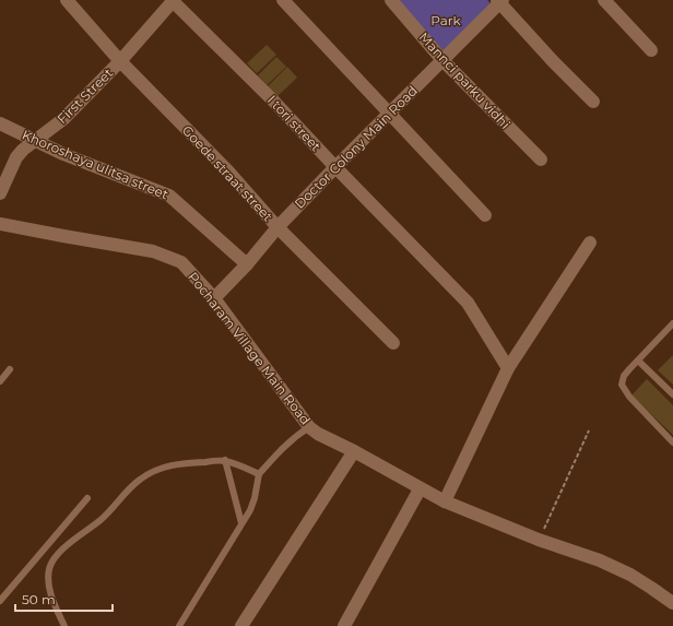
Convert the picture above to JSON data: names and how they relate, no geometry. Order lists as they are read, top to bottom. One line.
{"streets":{"street":["Mannci parku vidhi","First Street","I tori street","Doctor Colony Main Road","Khoroshaya ulitsa street","Goede straat street","Pocharam Village Main Road"]},"crossings":[["Mannci parku vidhi","Doctor Colony Main Road"],["First Street","I tori street"],["First Street","Khoroshaya ulitsa street"],["First Street","Goede straat street"],["I tori street","Doctor Colony Main Road"],["Doctor Colony Main Road","Khoroshaya ulitsa street"],["Doctor Colony Main Road","Goede straat street"],["Doctor Colony Main Road","Pocharam Village Main Road"]],"parks":["Park"],"scale_bar":"50 m"}
